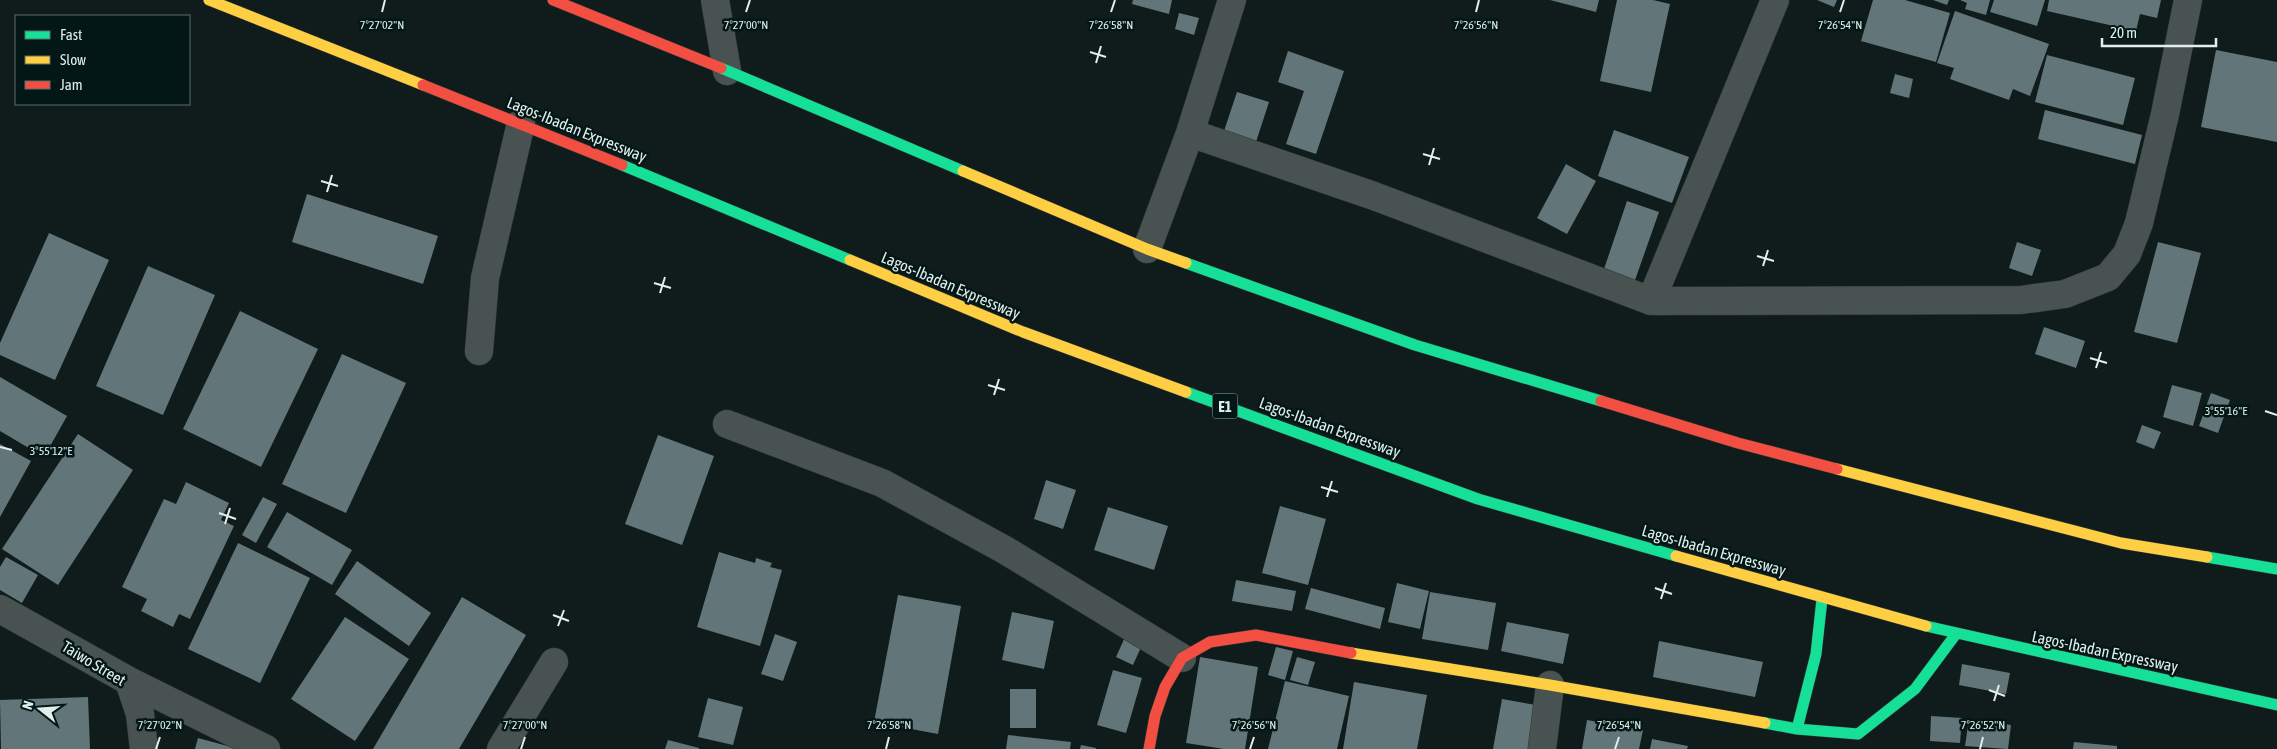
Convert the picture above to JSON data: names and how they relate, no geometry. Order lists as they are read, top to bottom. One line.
{"streets":{"main road":["Lagos-Ibadan Expressway","E1"],"street":["Taiwo Street"]},"legend":["Fast","Slow","Jam"],"scale_bar":"20 m","north":"left","coordinates":["7°27'02\"N","7°27'00\"N","7°26'58\"N","7°26'56\"N","7°26'54\"N","3°55'16\"E","3°55'12\"E","7°26'52\"N"]}
